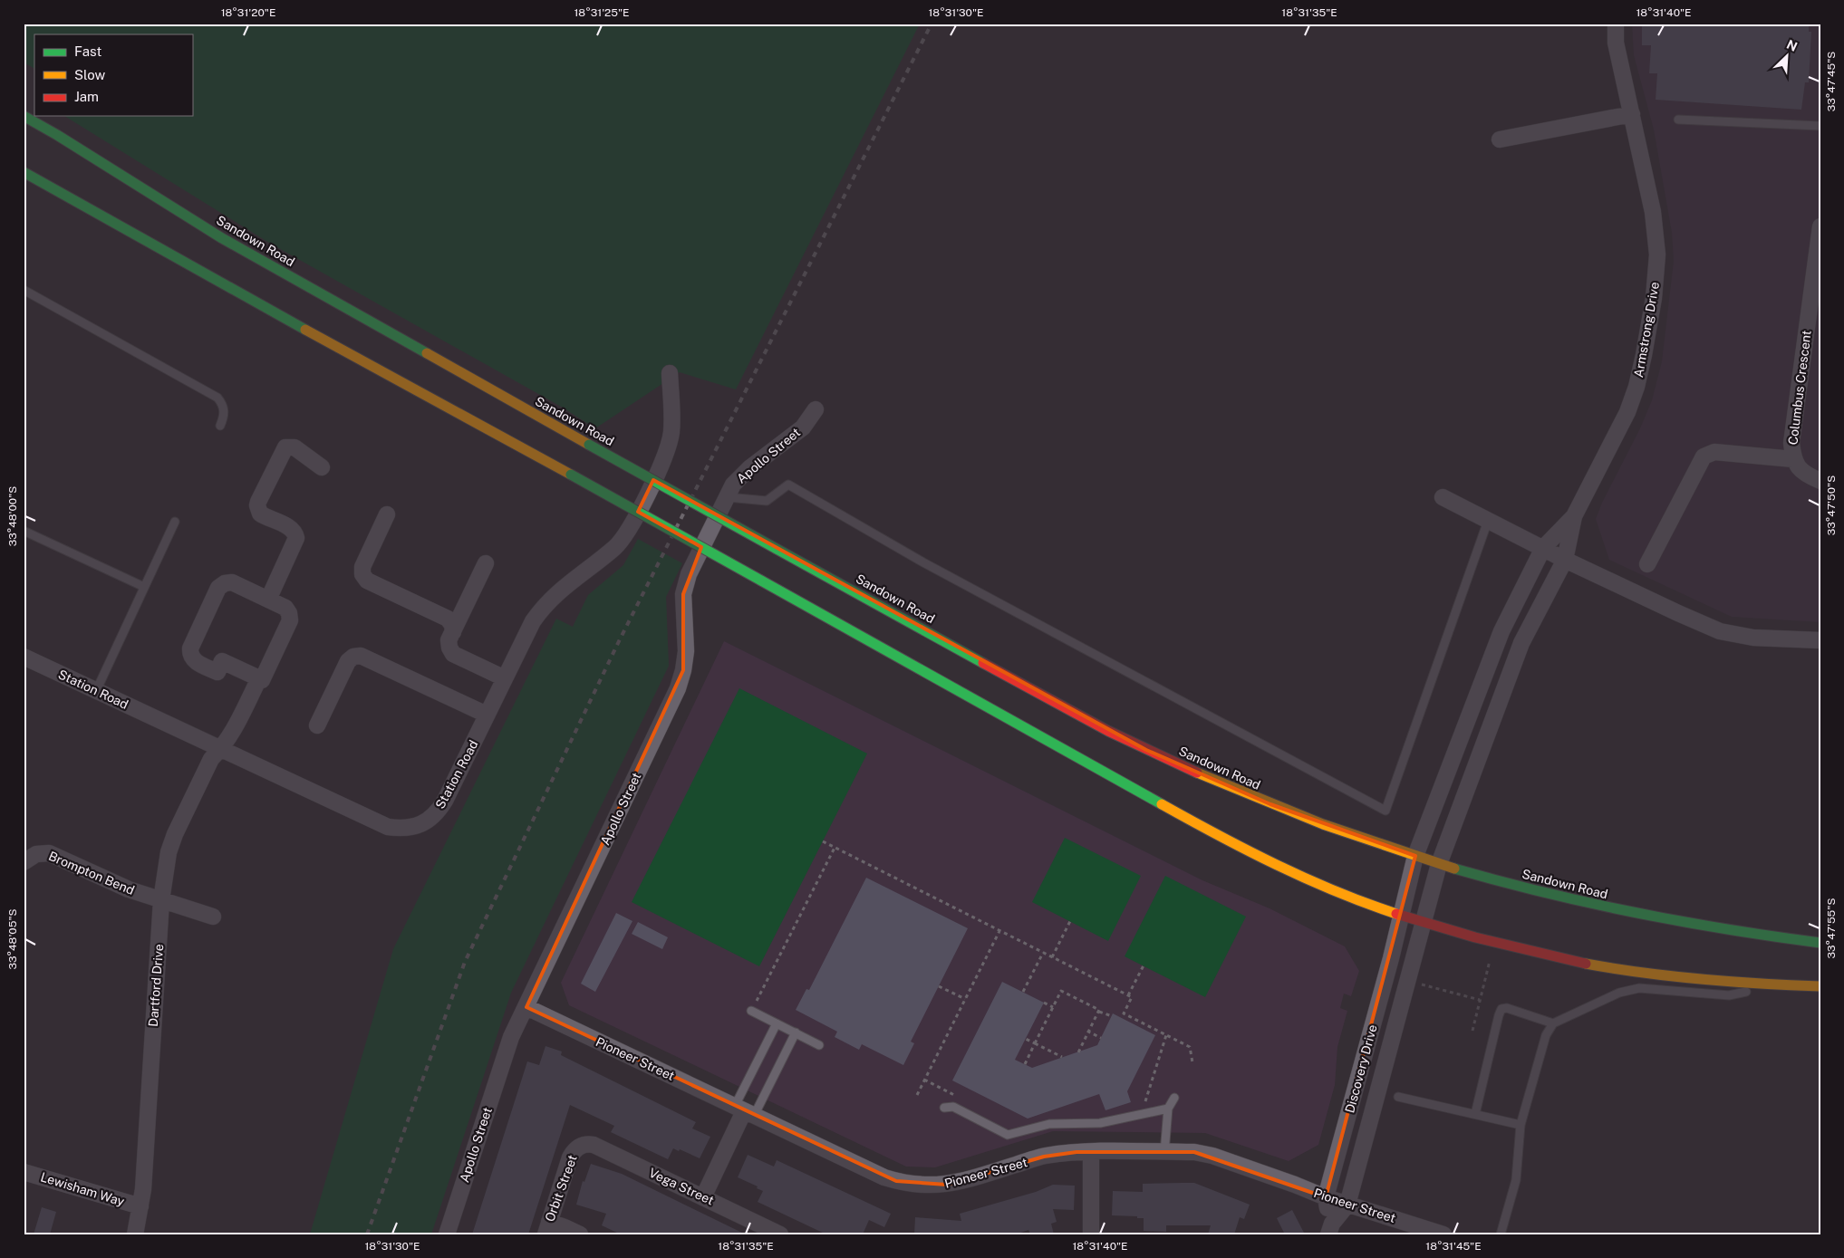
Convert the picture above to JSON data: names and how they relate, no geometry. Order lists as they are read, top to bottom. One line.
{"streets":{"main road":["Sandown Road"],"street":["Armstrong Drive","Columbus Crescent","Apollo Street","Station Road","Brompton Bend","Dartford Drive","Pioneer Street","Discovery Drive","Vega Street","Orbit Street","Lewisham Way"]},"crossings":[["Apollo Street","Pioneer Street"],["Station Road","Dartford Drive"],["Brompton Bend","Dartford Drive"],["Dartford Drive","Lewisham Way"],["Pioneer Street","Discovery Drive"],["Vega Street","Orbit Street"]],"legend":["Fast","Slow","Jam"],"north":"top right","coordinates":["18°31'20\"E","18°31'25\"E","18°31'30\"E","18°31'35\"E","18°31'40\"E","33°47'45\"S","33°47'50\"S","33°48'00\"S","33°47'55\"S","33°48'05\"S","18°31'45\"E"]}
